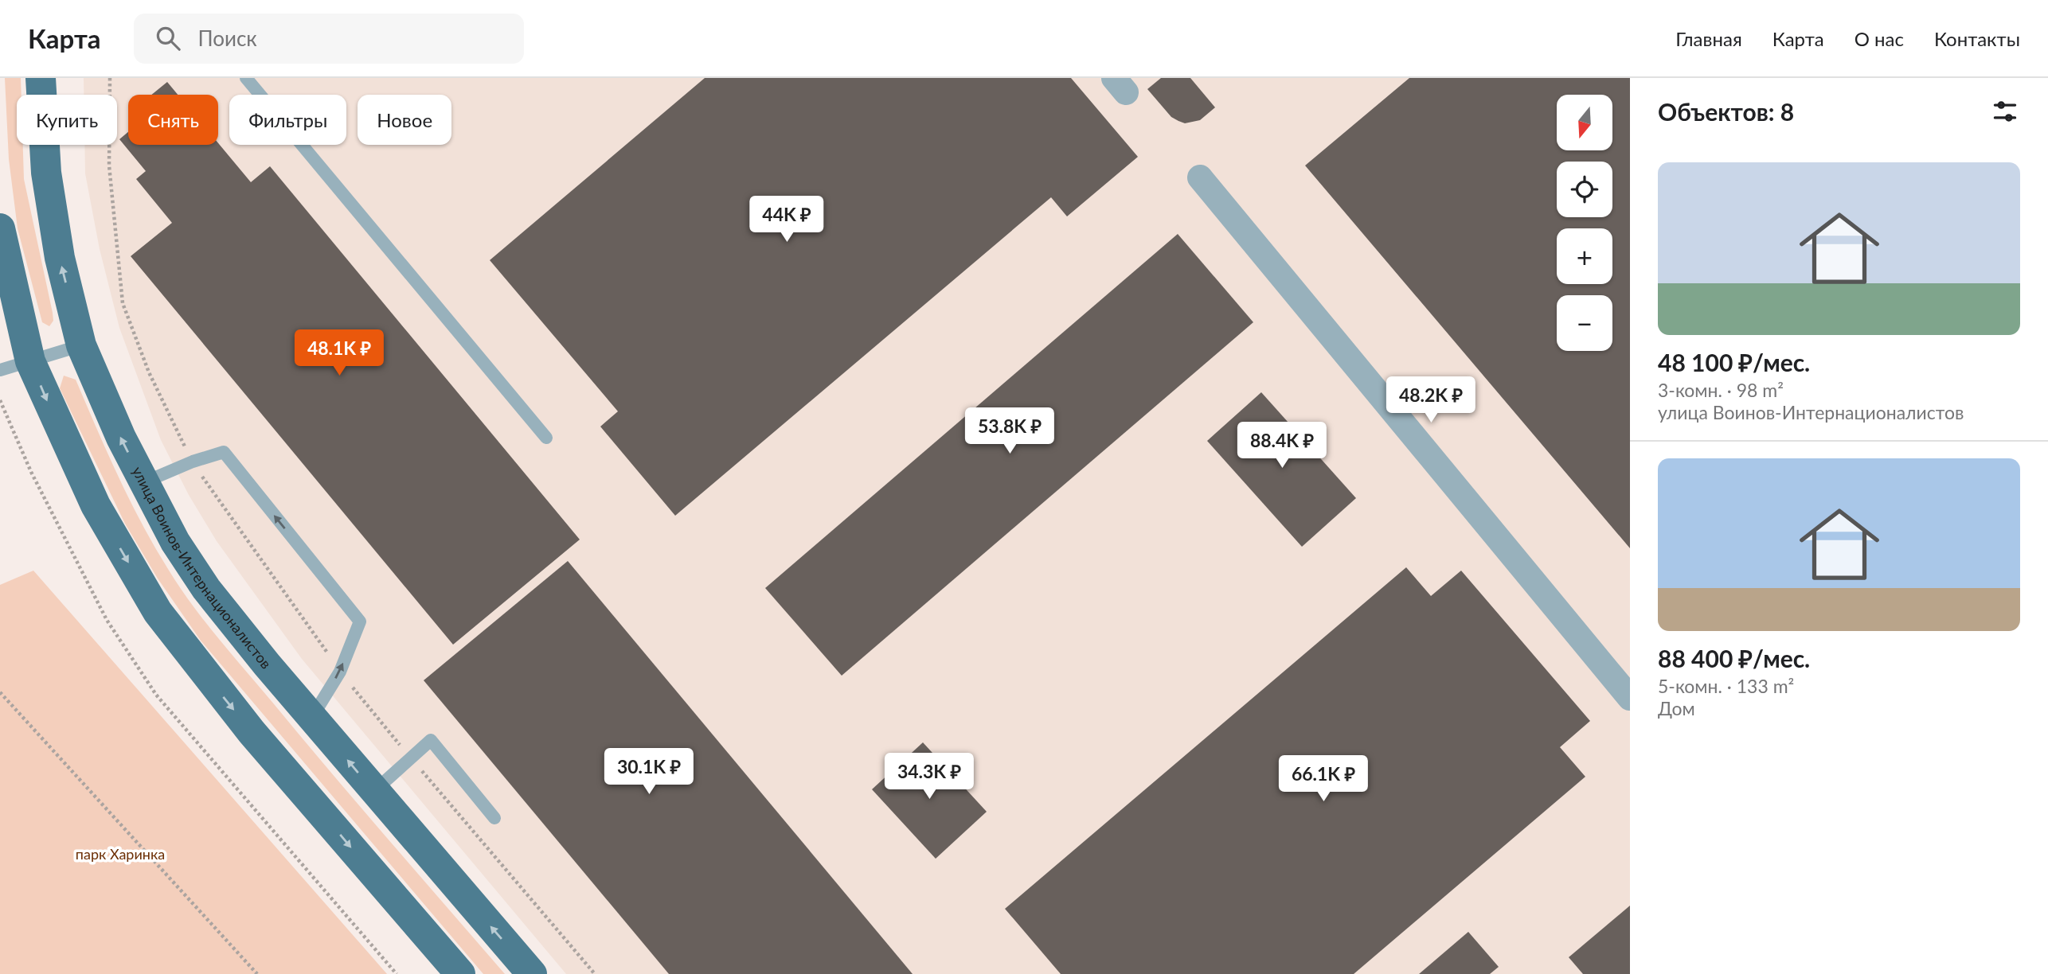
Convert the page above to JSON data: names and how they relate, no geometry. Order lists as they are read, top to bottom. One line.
{"streets":{"main road":["улица Воинов-Интернационалистов"]},"parks":["парк Харинка"],"north":"bottom","page":{"header":"Карта","search":"Поиск","nav":["Главная","Карта","О нас","Контакты"],"heading":"Объектов: 8","map_buttons":["+","−"],"chip":["Купить","Снять","Фильтры","Новое"],"list":[{"name":"48 100 ₽/мес.","note":"3-комн. · 98 m² · улица Воинов-Интернационалистов"},{"name":"88 400 ₽/мес.","note":"5-комн. · 133 m² · Дом"}],"price":["44K ₽","48.1K ₽","48.2K ₽","53.8K ₽","88.4K ₽","30.1K ₽","34.3K ₽","66.1K ₽"]}}
